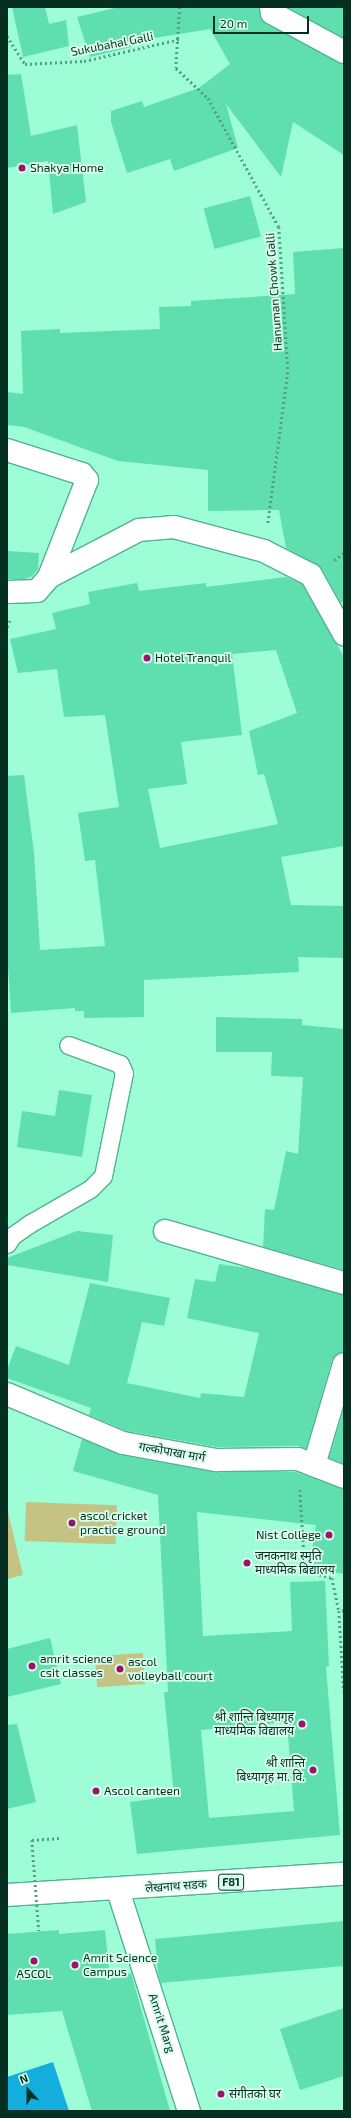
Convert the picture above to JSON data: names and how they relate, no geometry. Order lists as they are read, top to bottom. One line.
{"streets":{"street":["गल्कोपाखा मार्ग","F81","लेखनाथ सडक","Amrit Marg"],"path":["Sukubahal Galli","Hanuman Chowk Galli"]},"crossings":[["Sukubahal Galli","Hanuman Chowk Galli"],["लेखनाथ सडक","Amrit Marg"]],"places":["Shakya Home","Hotel Tranquil","ascol cricket practice ground","Nist College","जनकनाथ स्मृति माध्यमिक बिद्यालय","amrit science csit classes","ascol volleyball court","श्री शान्ति बिध्यागृह माध्यमिक विद्यालय","श्री शान्ति बिध्यागृह मा. वि.","Ascol canteen","ASCOL","Amrit Science Campus","संगीतको घर"],"scale_bar":"20 m","north":"top"}
